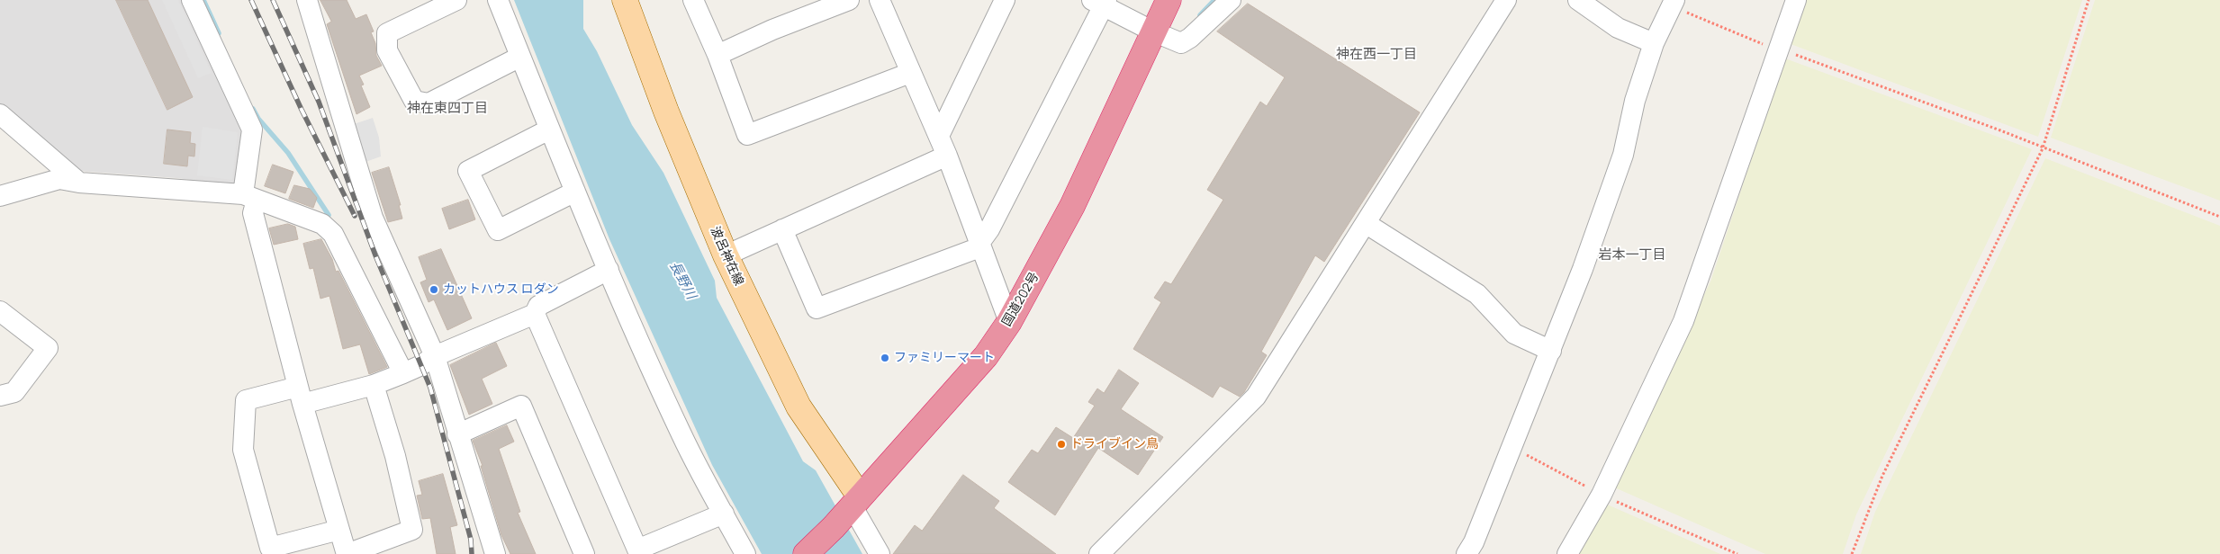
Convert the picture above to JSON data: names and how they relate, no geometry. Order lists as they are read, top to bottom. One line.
{"streets":{"highway":["国道202号"],"main road":["波呂神在線"]},"crossings":[["波呂神在線","国道202号"]],"districts":["神在西一丁目","神在東四丁目","岩本一丁目"],"water":["長野川"],"places":["カットハウス ロダン","ファミリーマート","ドライブイン鳥"]}
